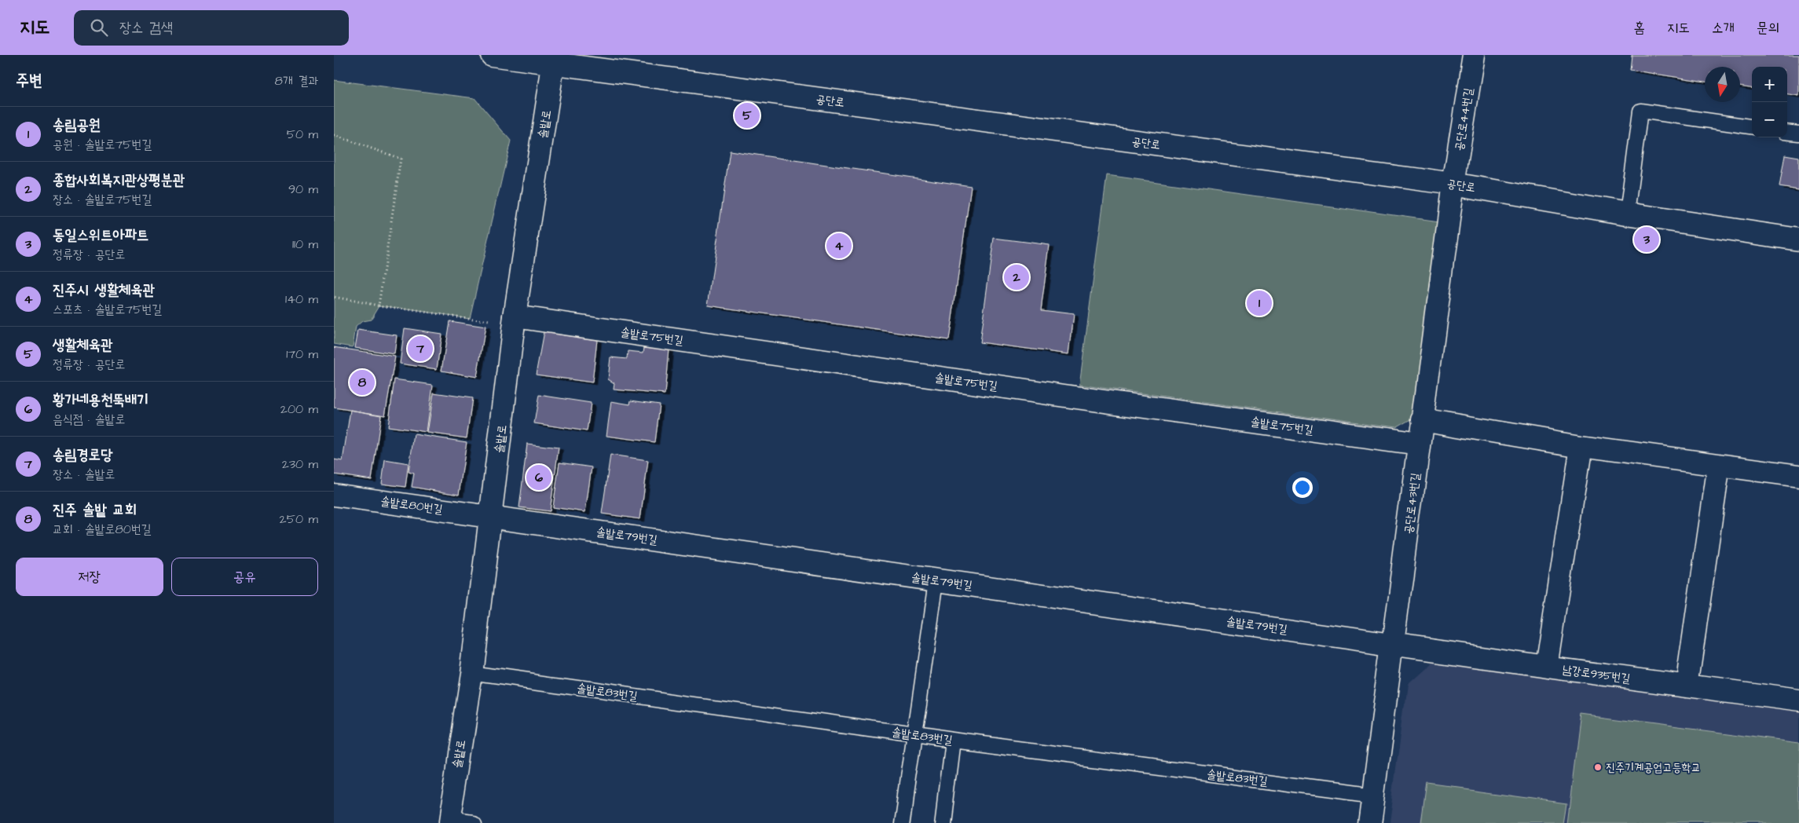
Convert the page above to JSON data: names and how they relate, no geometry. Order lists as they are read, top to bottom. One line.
{"streets":{"street":["공단로","공단로44번길","솔밭로","솔밭로75번길","공단로43번길","솔밭로80번길","솔밭로79번길","남강로935번길"],"lane":["솔밭로83번길"]},"crossings":[["공단로","공단로44번길"],["공단로","솔밭로"],["공단로","공단로43번길"],["공단로44번길","공단로43번길"],["솔밭로","솔밭로75번길"],["솔밭로","솔밭로80번길"],["솔밭로","솔밭로79번길"],["솔밭로","솔밭로83번길"],["솔밭로75번길","공단로43번길"],["공단로43번길","솔밭로79번길"],["공단로43번길","남강로935번길"],["공단로43번길","솔밭로83번길"],["솔밭로80번길","솔밭로79번길"],["솔밭로79번길","남강로935번길"]],"places":["진주기계공업고등학교"],"north":"bottom","page":{"header":"지도","search":"장소 검색","nav":["홈","지도","소개","문의"],"heading":["주변","8개 결과"],"map_buttons":["+","−"],"pins":["5","3","4","2","1","7","8","6"],"list":[{"mark":"1","name":"송림공원","note":"공원 · 솔밭로75번길","value":"50 m"},{"mark":"2","name":"종합사회복지관상평분관","note":"장소 · 솔밭로75번길","value":"90 m"},{"mark":"3","name":"동일스위트아파트","note":"정류장 · 공단로","value":"110 m"},{"mark":"4","name":"진주시 생활체육관","note":"스포츠 · 솔밭로75번길","value":"140 m"},{"mark":"5","name":"생활체육관","note":"정류장 · 공단로","value":"170 m"},{"mark":"6","name":"황가네용천뚝배기","note":"음식점 · 솔밭로","value":"200 m"},{"mark":"7","name":"송림경로당","note":"장소 · 솔밭로","value":"230 m"},{"mark":"8","name":"진주 솔밭 교회","note":"교회 · 솔밭로80번길","value":"250 m"}],"buttons":["저장","공유"]}}
